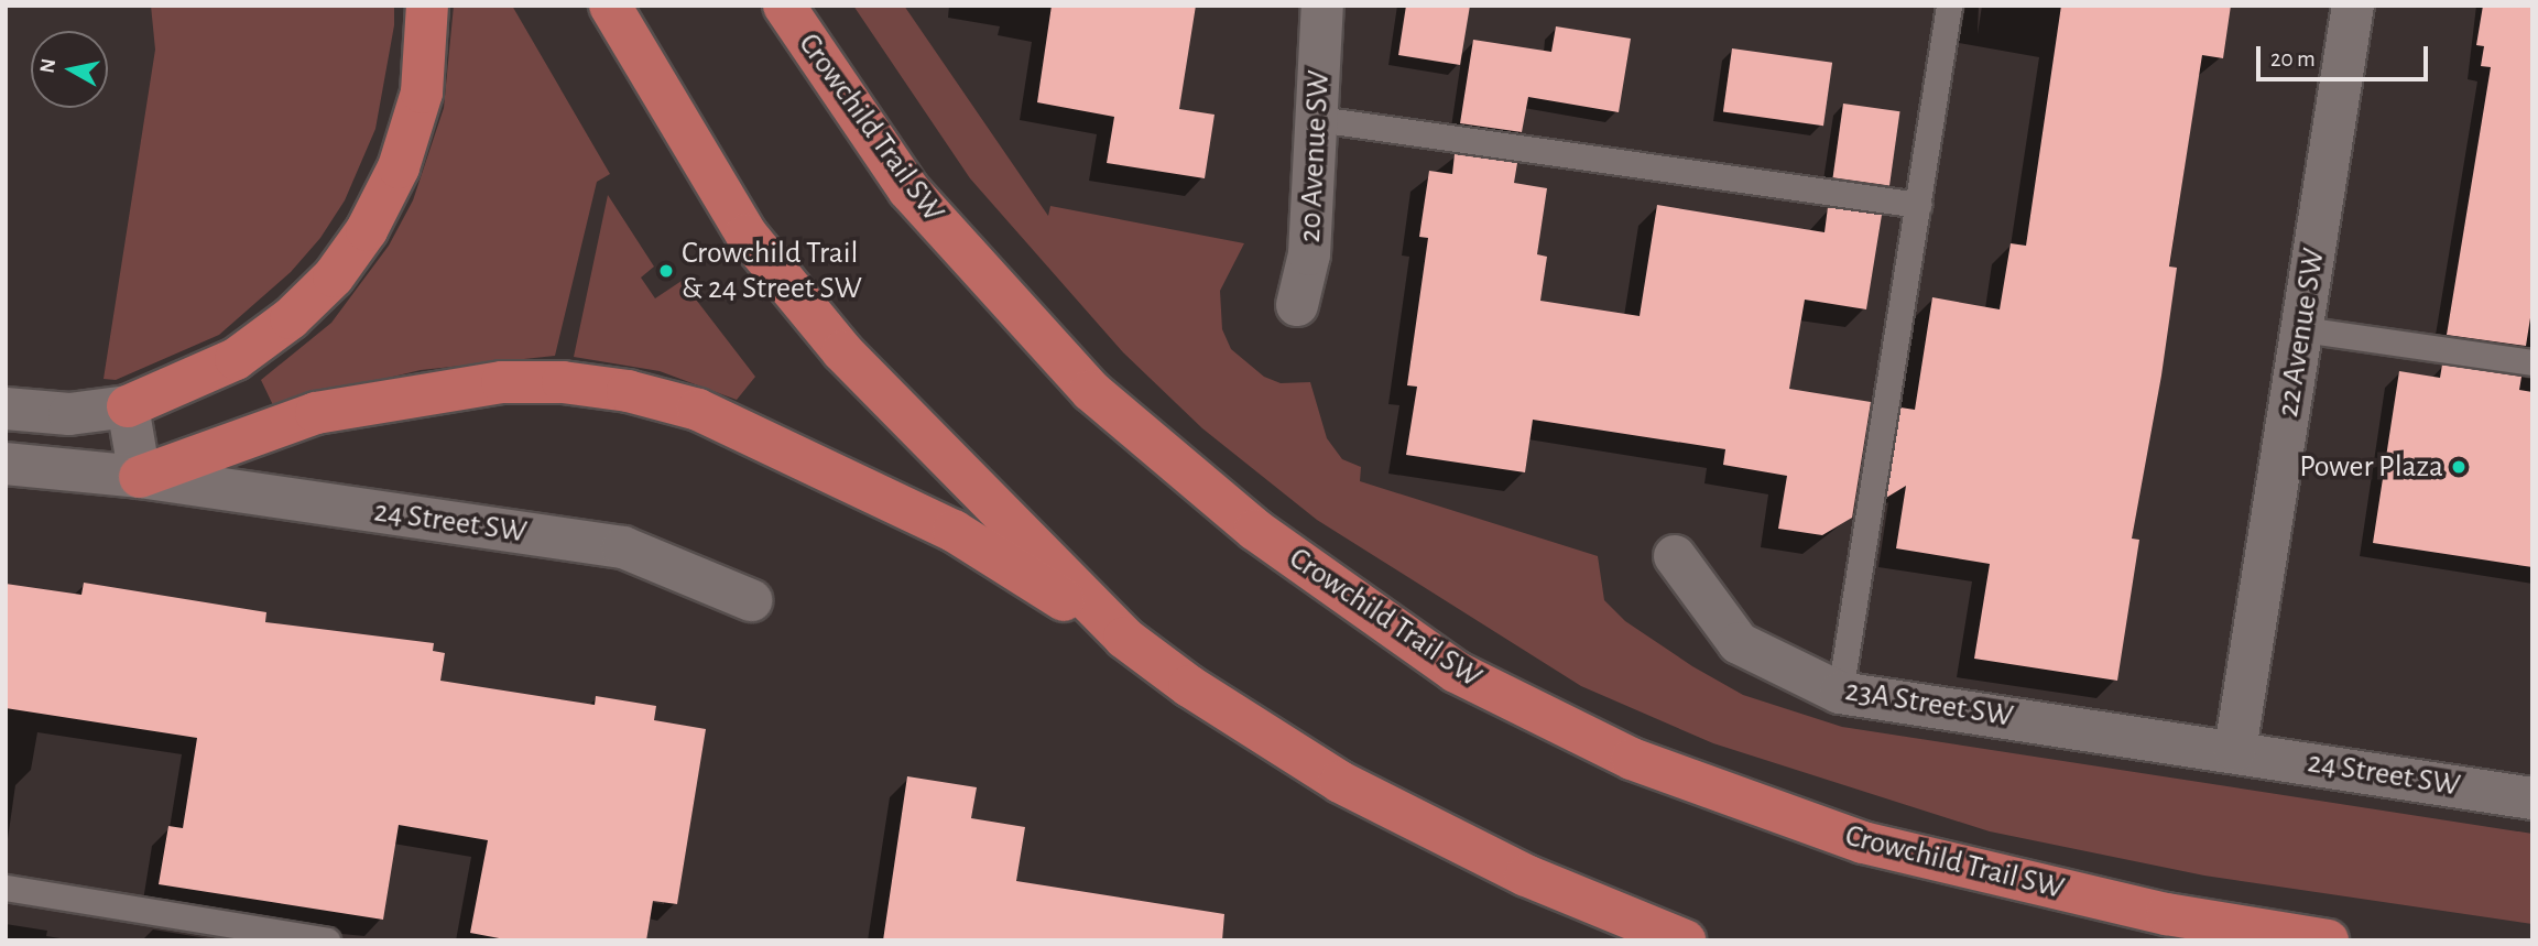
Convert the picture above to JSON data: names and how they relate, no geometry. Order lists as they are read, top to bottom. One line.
{"streets":{"highway":["Crowchild Trail SW"],"street":["20 Avenue SW","22 Avenue SW","24 Street SW","23A Street SW"]},"crossings":[["22 Avenue SW","24 Street SW"],["22 Avenue SW","23A Street SW"],["24 Street SW","23A Street SW"]],"places":["Crowchild Trail & 24 Street SW","Power Plaza"],"scale_bar":"20 m","north":"left"}
